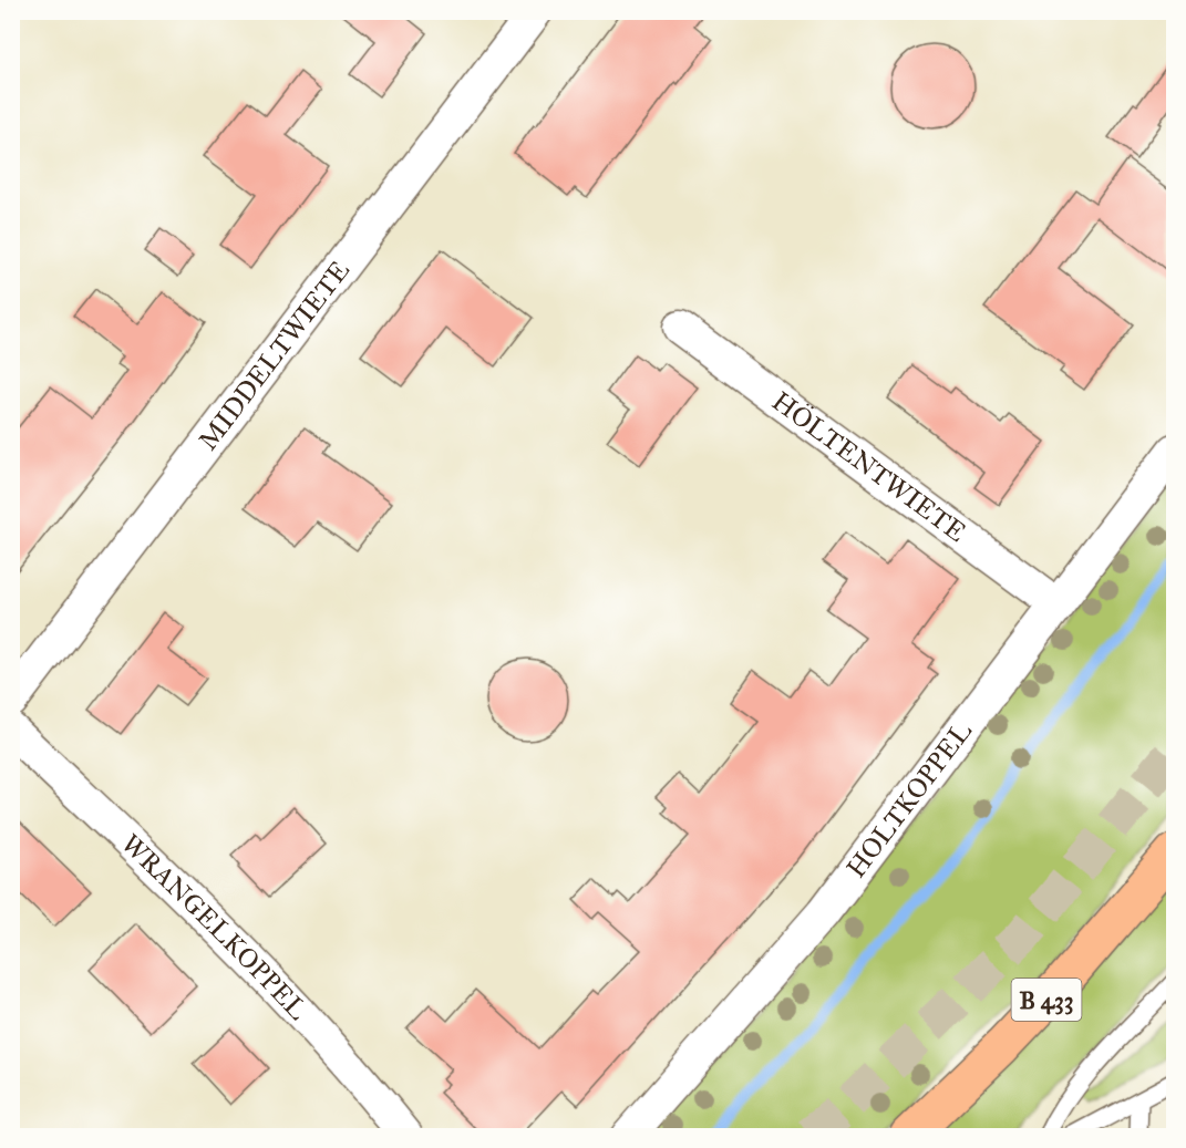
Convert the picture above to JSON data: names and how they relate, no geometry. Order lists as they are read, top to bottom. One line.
{"streets":{"highway":["B 433"],"street":["MIDDELTWIETE","HÖLTENTWIETE","HOLTKOPPEL","WRANGELKOPPEL"]},"crossings":[["HÖLTENTWIETE","HOLTKOPPEL"]]}
